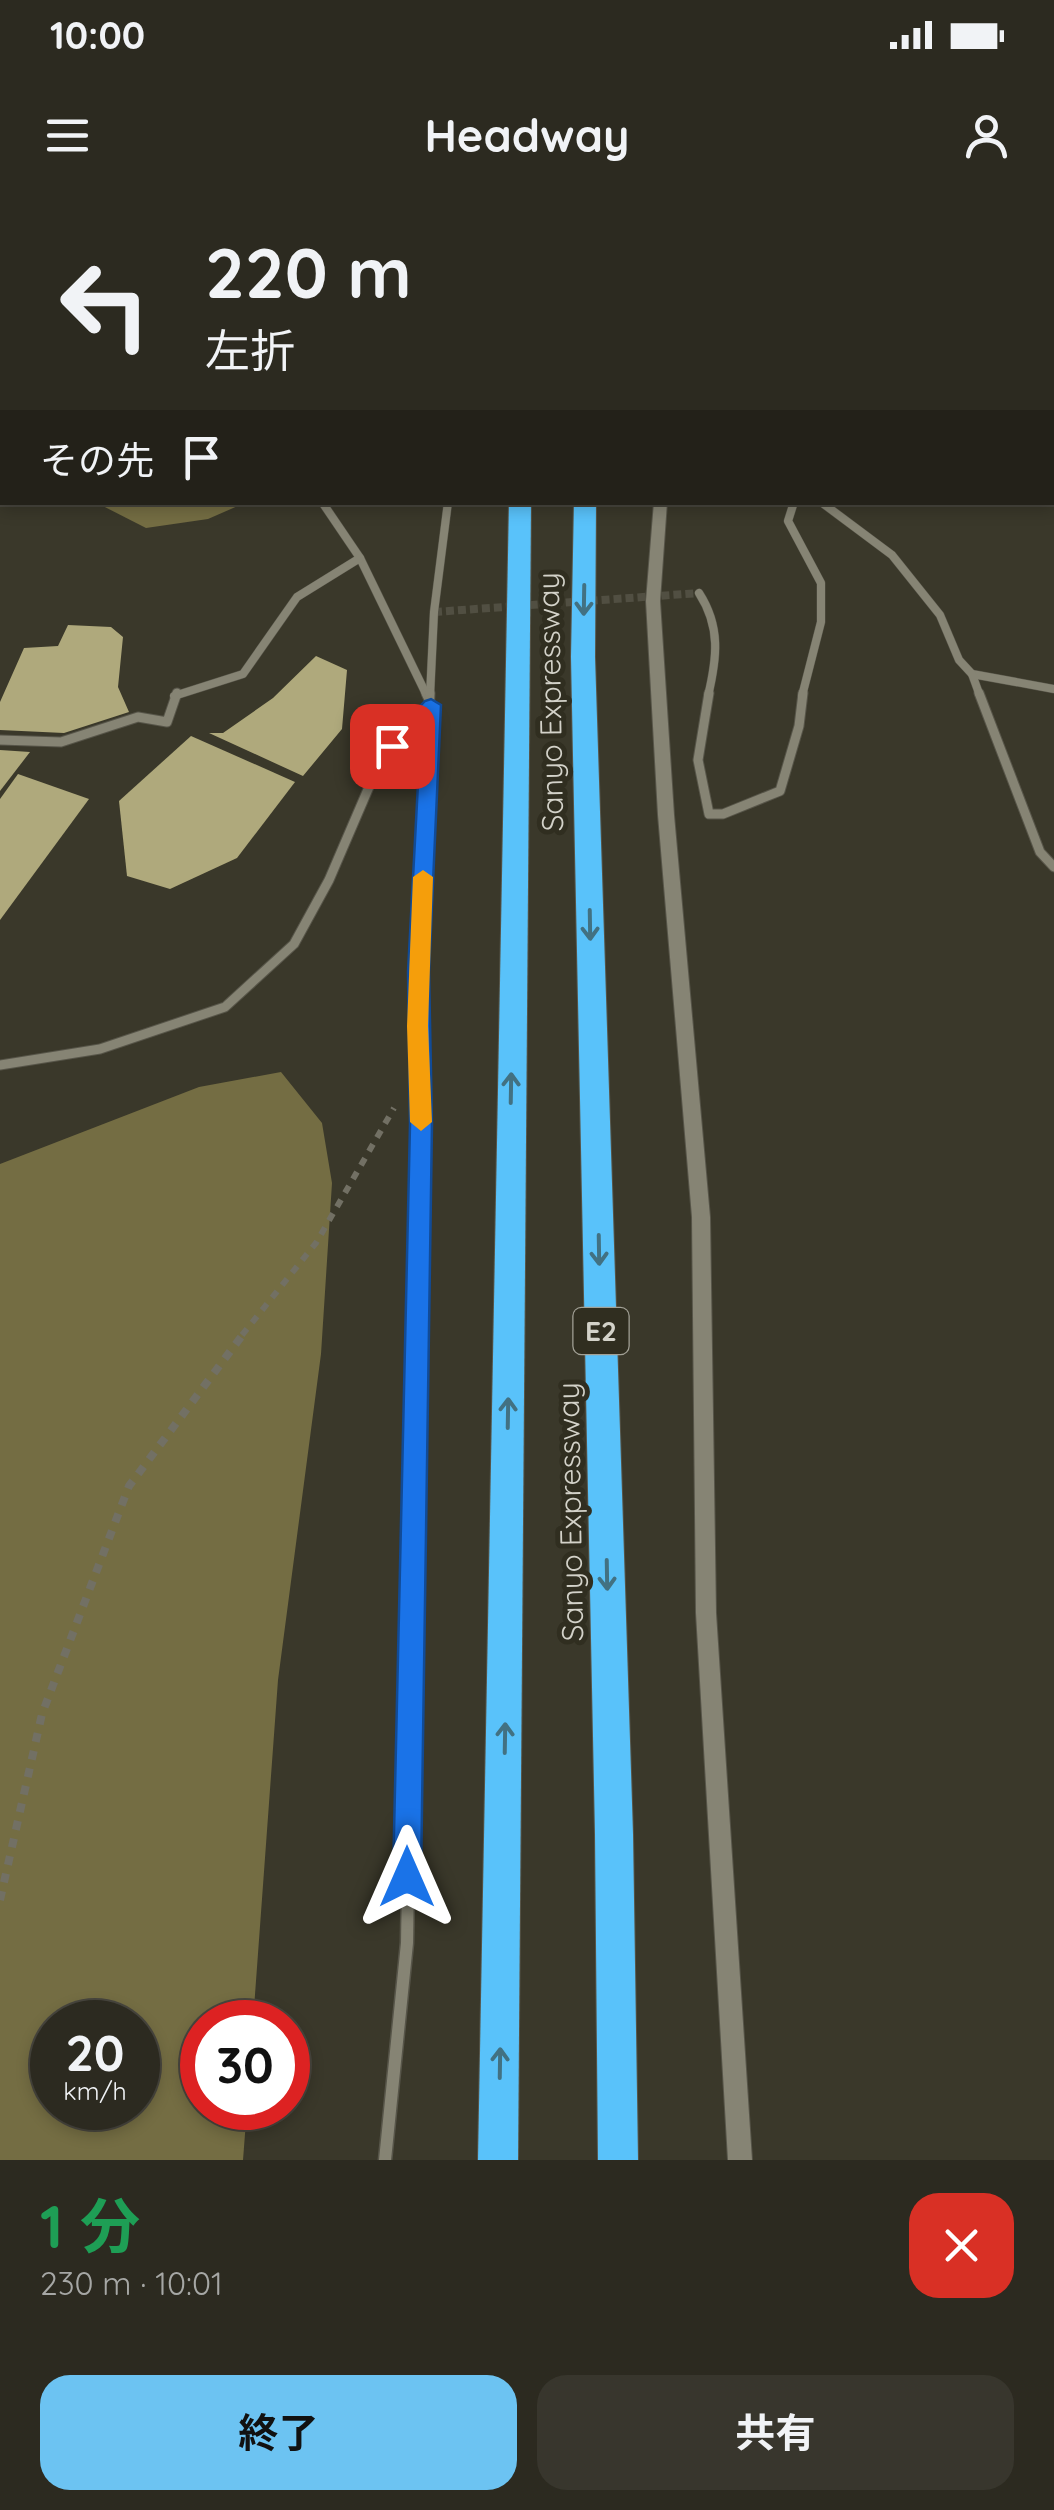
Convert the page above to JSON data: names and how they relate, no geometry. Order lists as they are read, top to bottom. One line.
{"streets":{"highway":["Sanyo Expressway","E2"]},"page":{"status":"10:00","header":"Headway","turn":["220 m","左折"],"then":"その先","speed":"20 km/h","limit":"30","heading":["1 分","230 m · 10:01"],"buttons":["終了","共有"]}}
